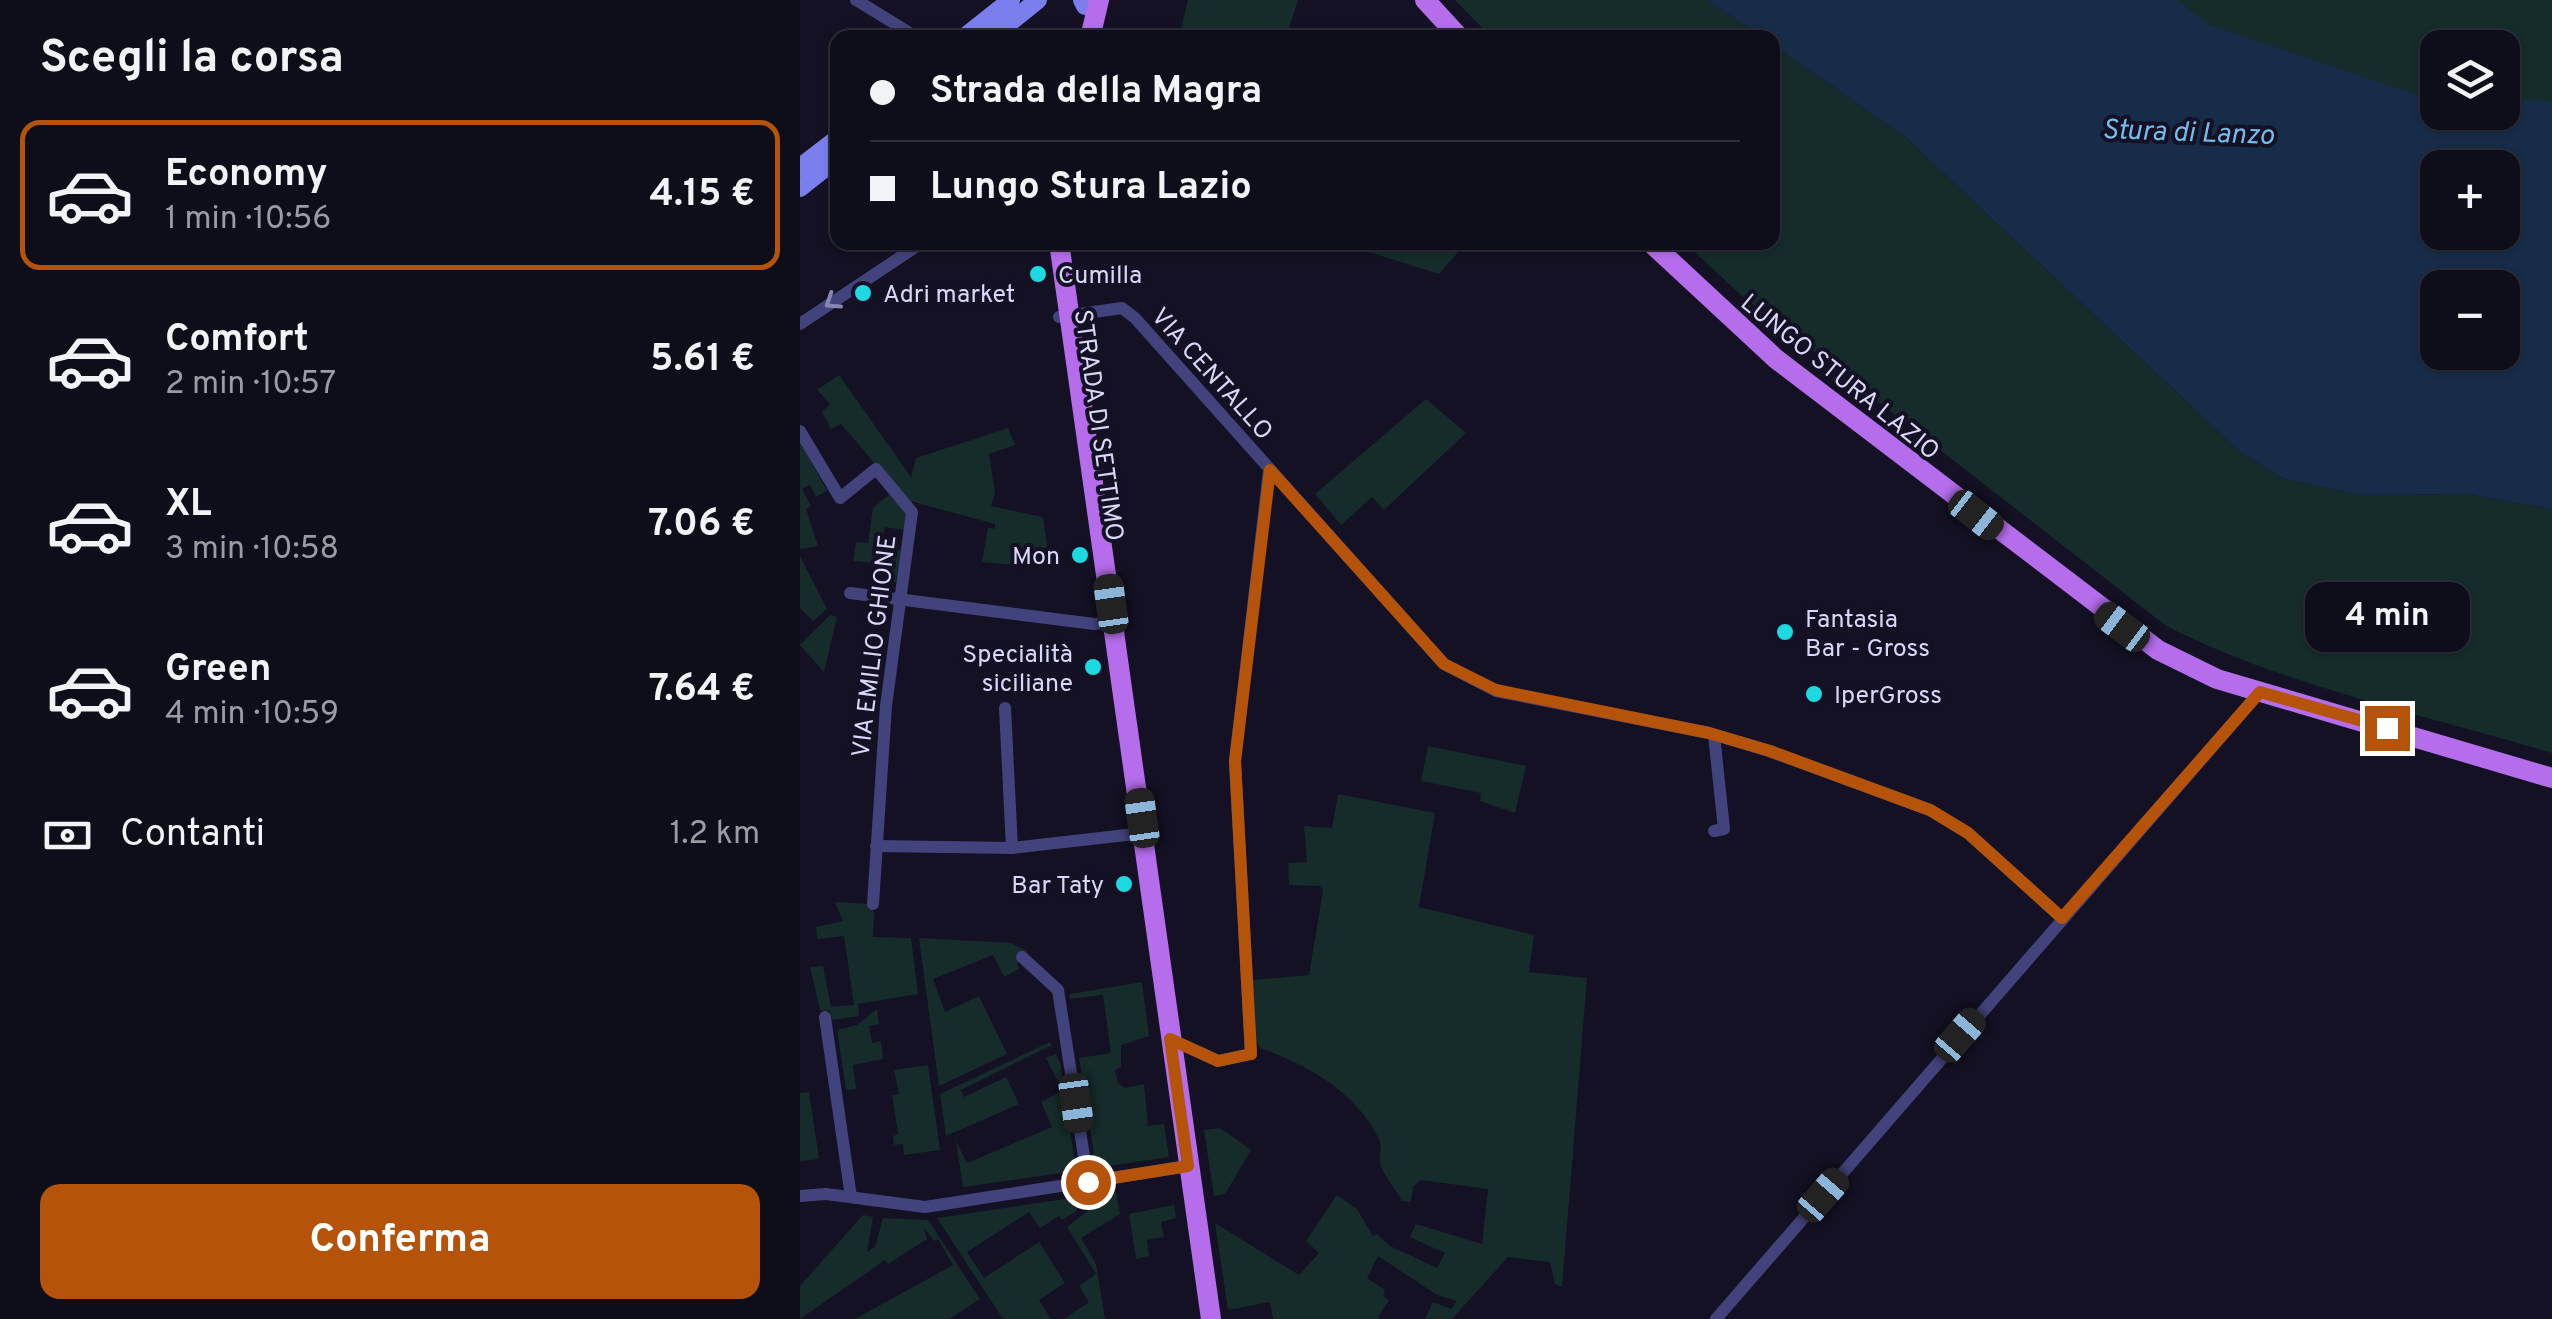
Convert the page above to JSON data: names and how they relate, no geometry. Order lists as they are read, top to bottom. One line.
{"streets":{"main road":["LUNGO STURA LAZIO","STRADA DI SETTIMO"],"street":["VIA CENTALLO","VIA EMILIO GHIONE"]},"crossings":[["VIA CENTALLO","STRADA DI SETTIMO"]],"water":["Stura di Lanzo"],"places":["Cumilla","Adri market","Mon","Fantasia Bar - Gross","Specialità siciliane","IperGross","Bar Taty"],"page":{"heading":"Scegli la corsa","map_buttons":["+","−"],"banner":["Strada della Magra","Lungo Stura Lazio"],"list":[{"name":"Economy","note":"1 min · 10:56","value":"4.15 €"},{"name":"Comfort","note":"2 min · 10:57","value":"5.61 €"},{"name":"XL","note":"3 min · 10:58","value":"7.06 €"},{"name":"Green","note":"4 min · 10:59","value":"7.64 €"}],"bubble":"4 min","pay":["Contanti","1.2 km"],"buttons":"Conferma"}}
